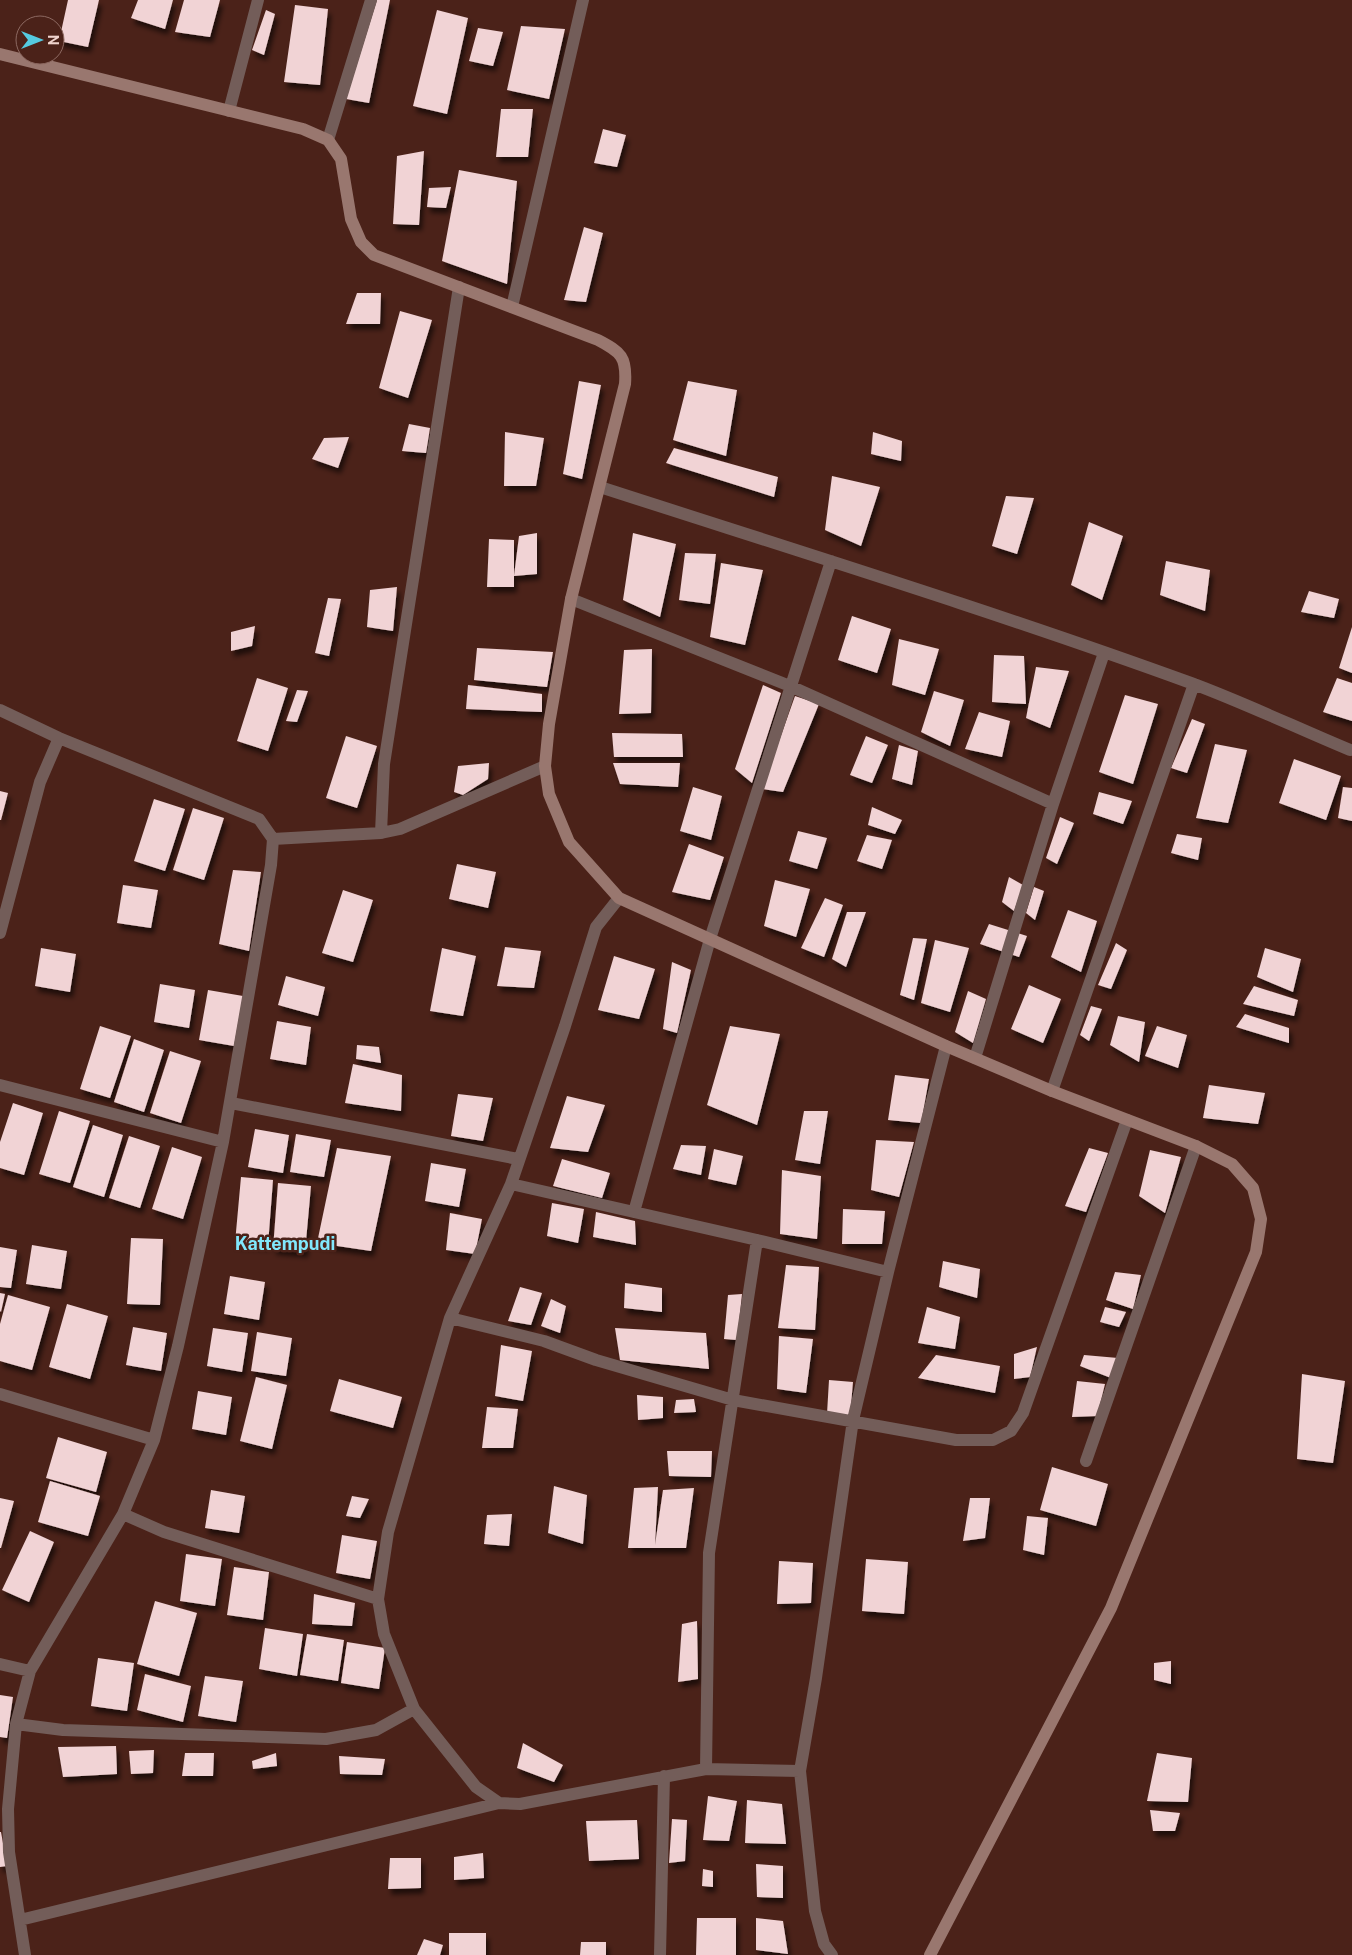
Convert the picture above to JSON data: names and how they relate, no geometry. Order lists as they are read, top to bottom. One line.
{"districts":["Kattempudi"],"north":"right"}
